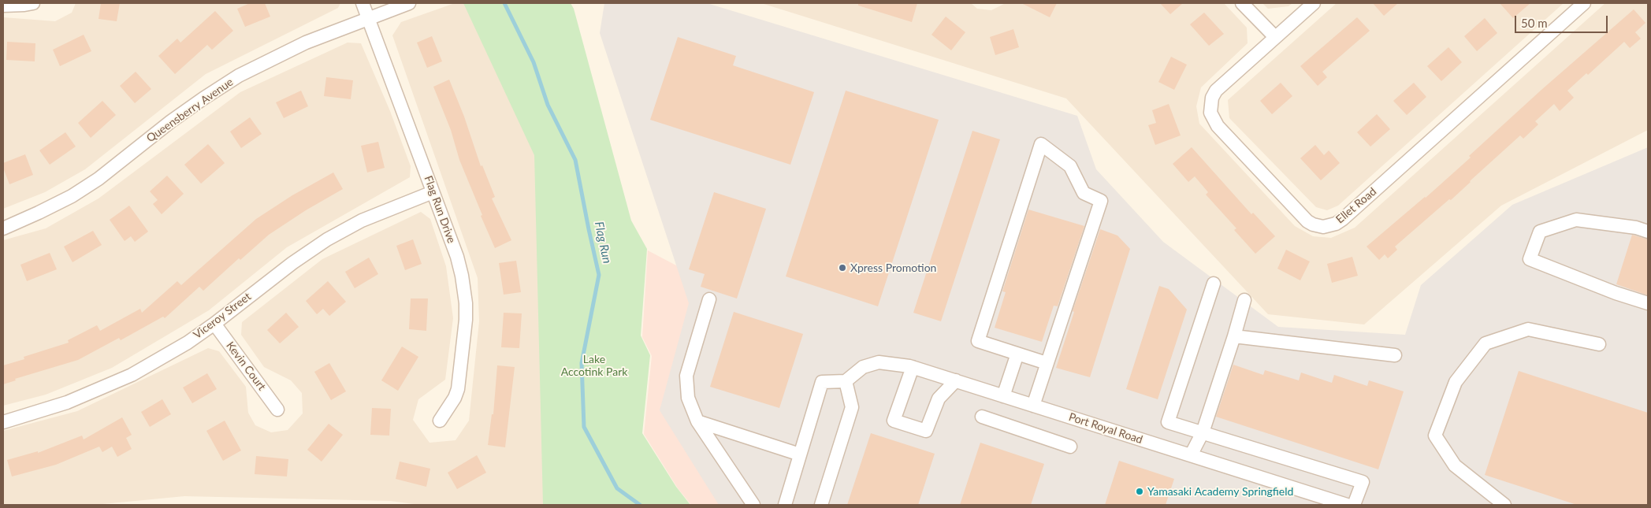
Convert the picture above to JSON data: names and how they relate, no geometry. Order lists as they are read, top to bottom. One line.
{"streets":{"street":["Queensberry Avenue","Ellet Road","Flag Run Drive","Viceroy Street","Kevin Court","Port Royal Road"]},"crossings":[["Queensberry Avenue","Flag Run Drive"],["Flag Run Drive","Viceroy Street"],["Viceroy Street","Kevin Court"]],"water":["Flag Run"],"parks":["Lake Accotink Park"],"places":["Xpress Promotion","Yamasaki Academy Springfield"],"scale_bar":"50 m"}
